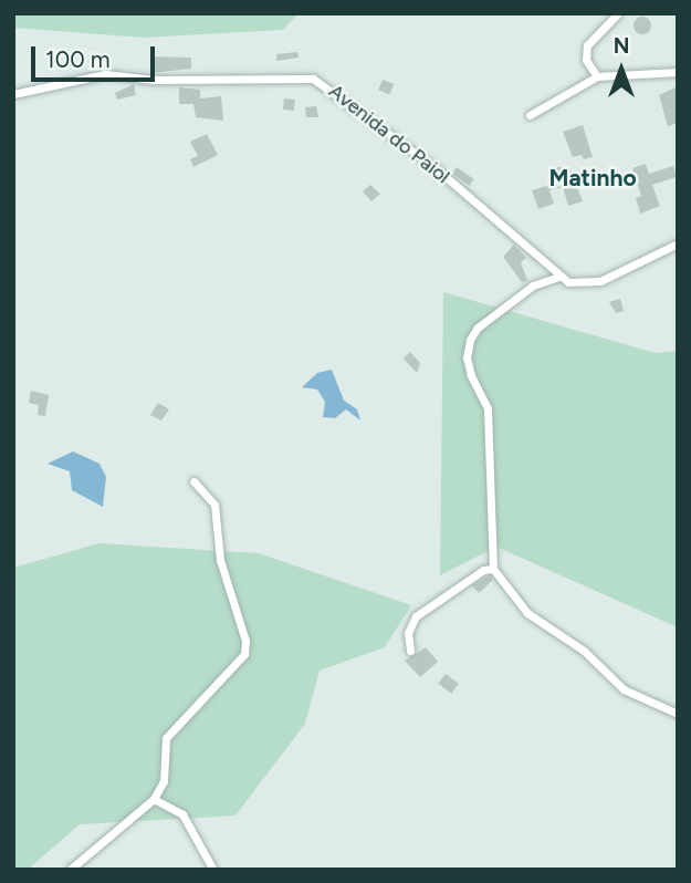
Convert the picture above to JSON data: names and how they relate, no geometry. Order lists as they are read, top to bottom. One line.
{"streets":{"street":["Avenida do Paiol"]},"districts":["Matinho"],"scale_bar":"100 m","north":"top"}
